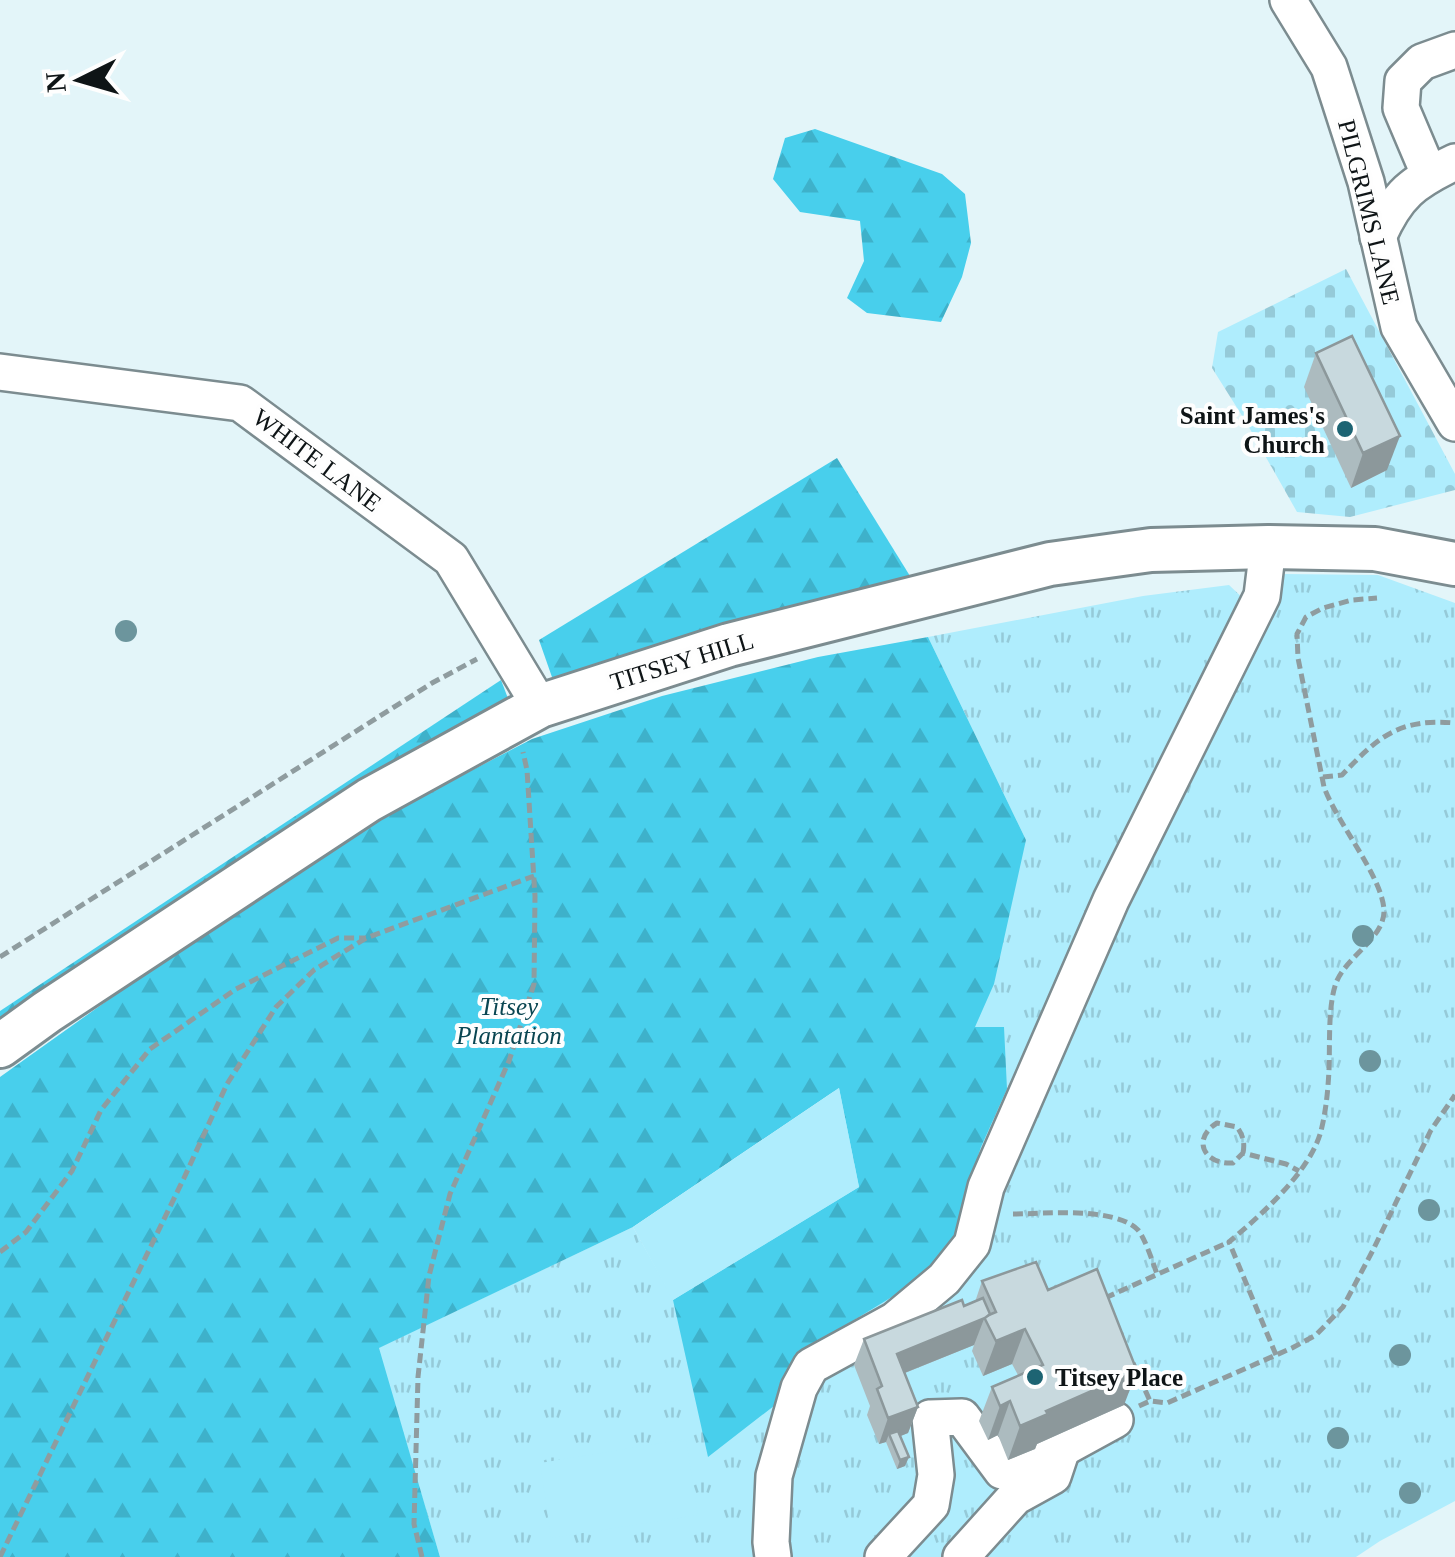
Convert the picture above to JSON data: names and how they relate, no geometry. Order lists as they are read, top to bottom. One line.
{"streets":{"main road":["TITSEY HILL"],"street":["PILGRIMS LANE","WHITE LANE"]},"crossings":[["WHITE LANE","TITSEY HILL"]],"parks":["Titsey Plantation"],"places":["Saint James's Church","Titsey Place"],"north":"left"}
